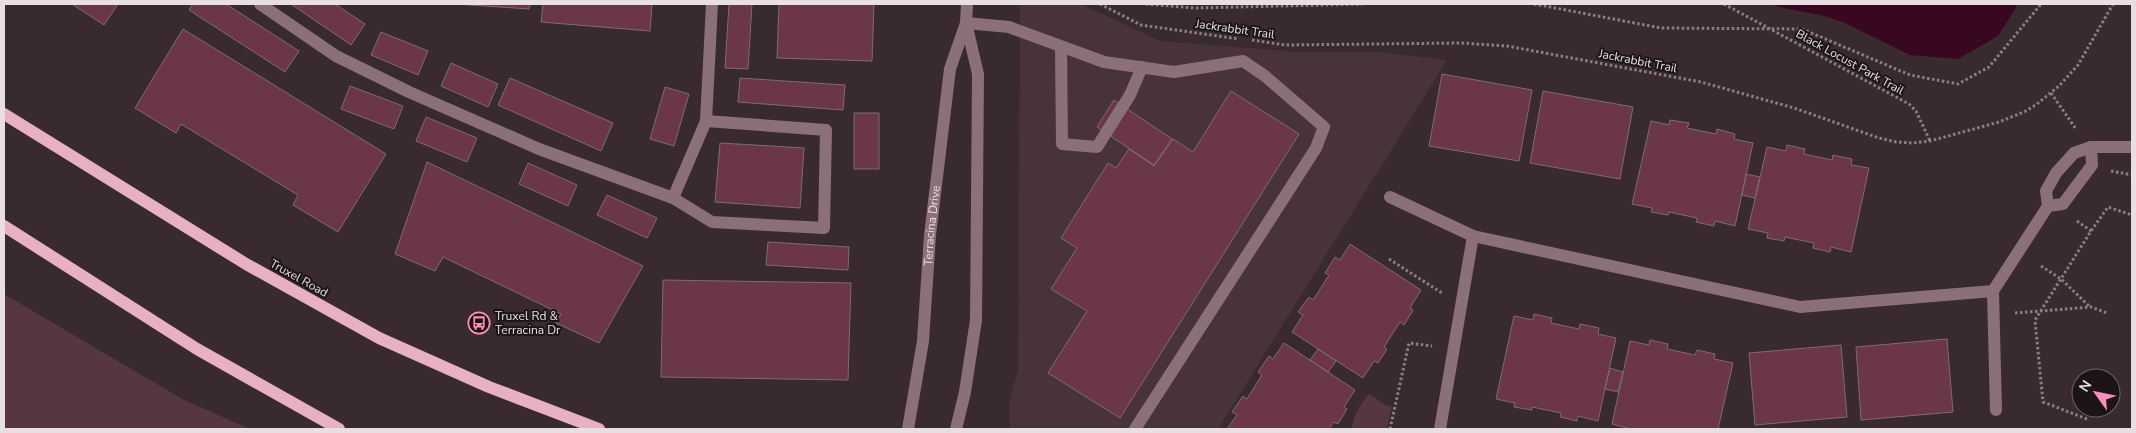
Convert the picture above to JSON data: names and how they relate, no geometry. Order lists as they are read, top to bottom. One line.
{"streets":{"main road":["Truxel Road"],"street":["Terracina Drive"],"path":["Jackrabbit Trail","Black Locust Park Trail"]},"crossings":[["Jackrabbit Trail","Black Locust Park Trail"]],"places":{"bus stop":["Truxel Rd & Terracina Dr"]},"north":"top left"}
